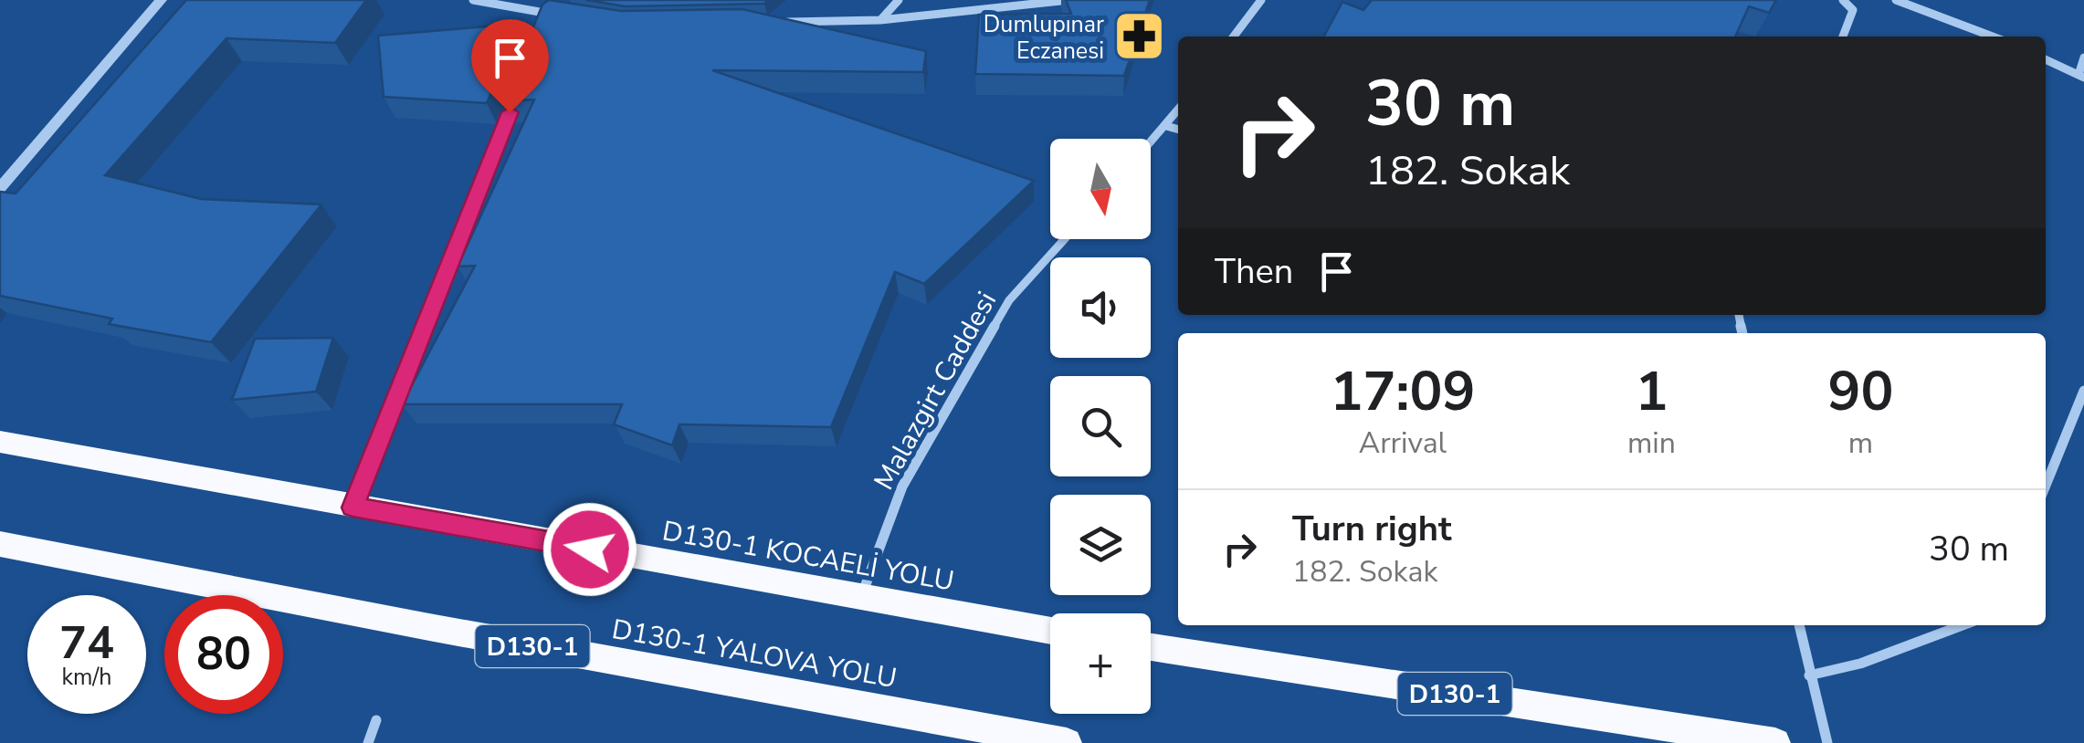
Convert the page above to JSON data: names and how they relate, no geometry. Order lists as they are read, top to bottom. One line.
{"streets":{"highway":["D130-1 KOCAELİ YOLU","D130-1","D130-1 YALOVA YOLU"],"street":["Malazgirt Caddesi"]},"crossings":[["Malazgirt Caddesi","D130-1 KOCAELİ YOLU"]],"places":{"pharmacy":["Dumlupınar Eczanesi"]},"north":"bottom","page":{"turn":["30 m","182. Sokak"],"map_buttons":"+","then":"Then","eta":["17:09","Arrival","1","min","90","m"],"list":[{"name":"Turn right","note":"182. Sokak","value":"30 m"}],"speed":"74 km/h","limit":"80"}}
